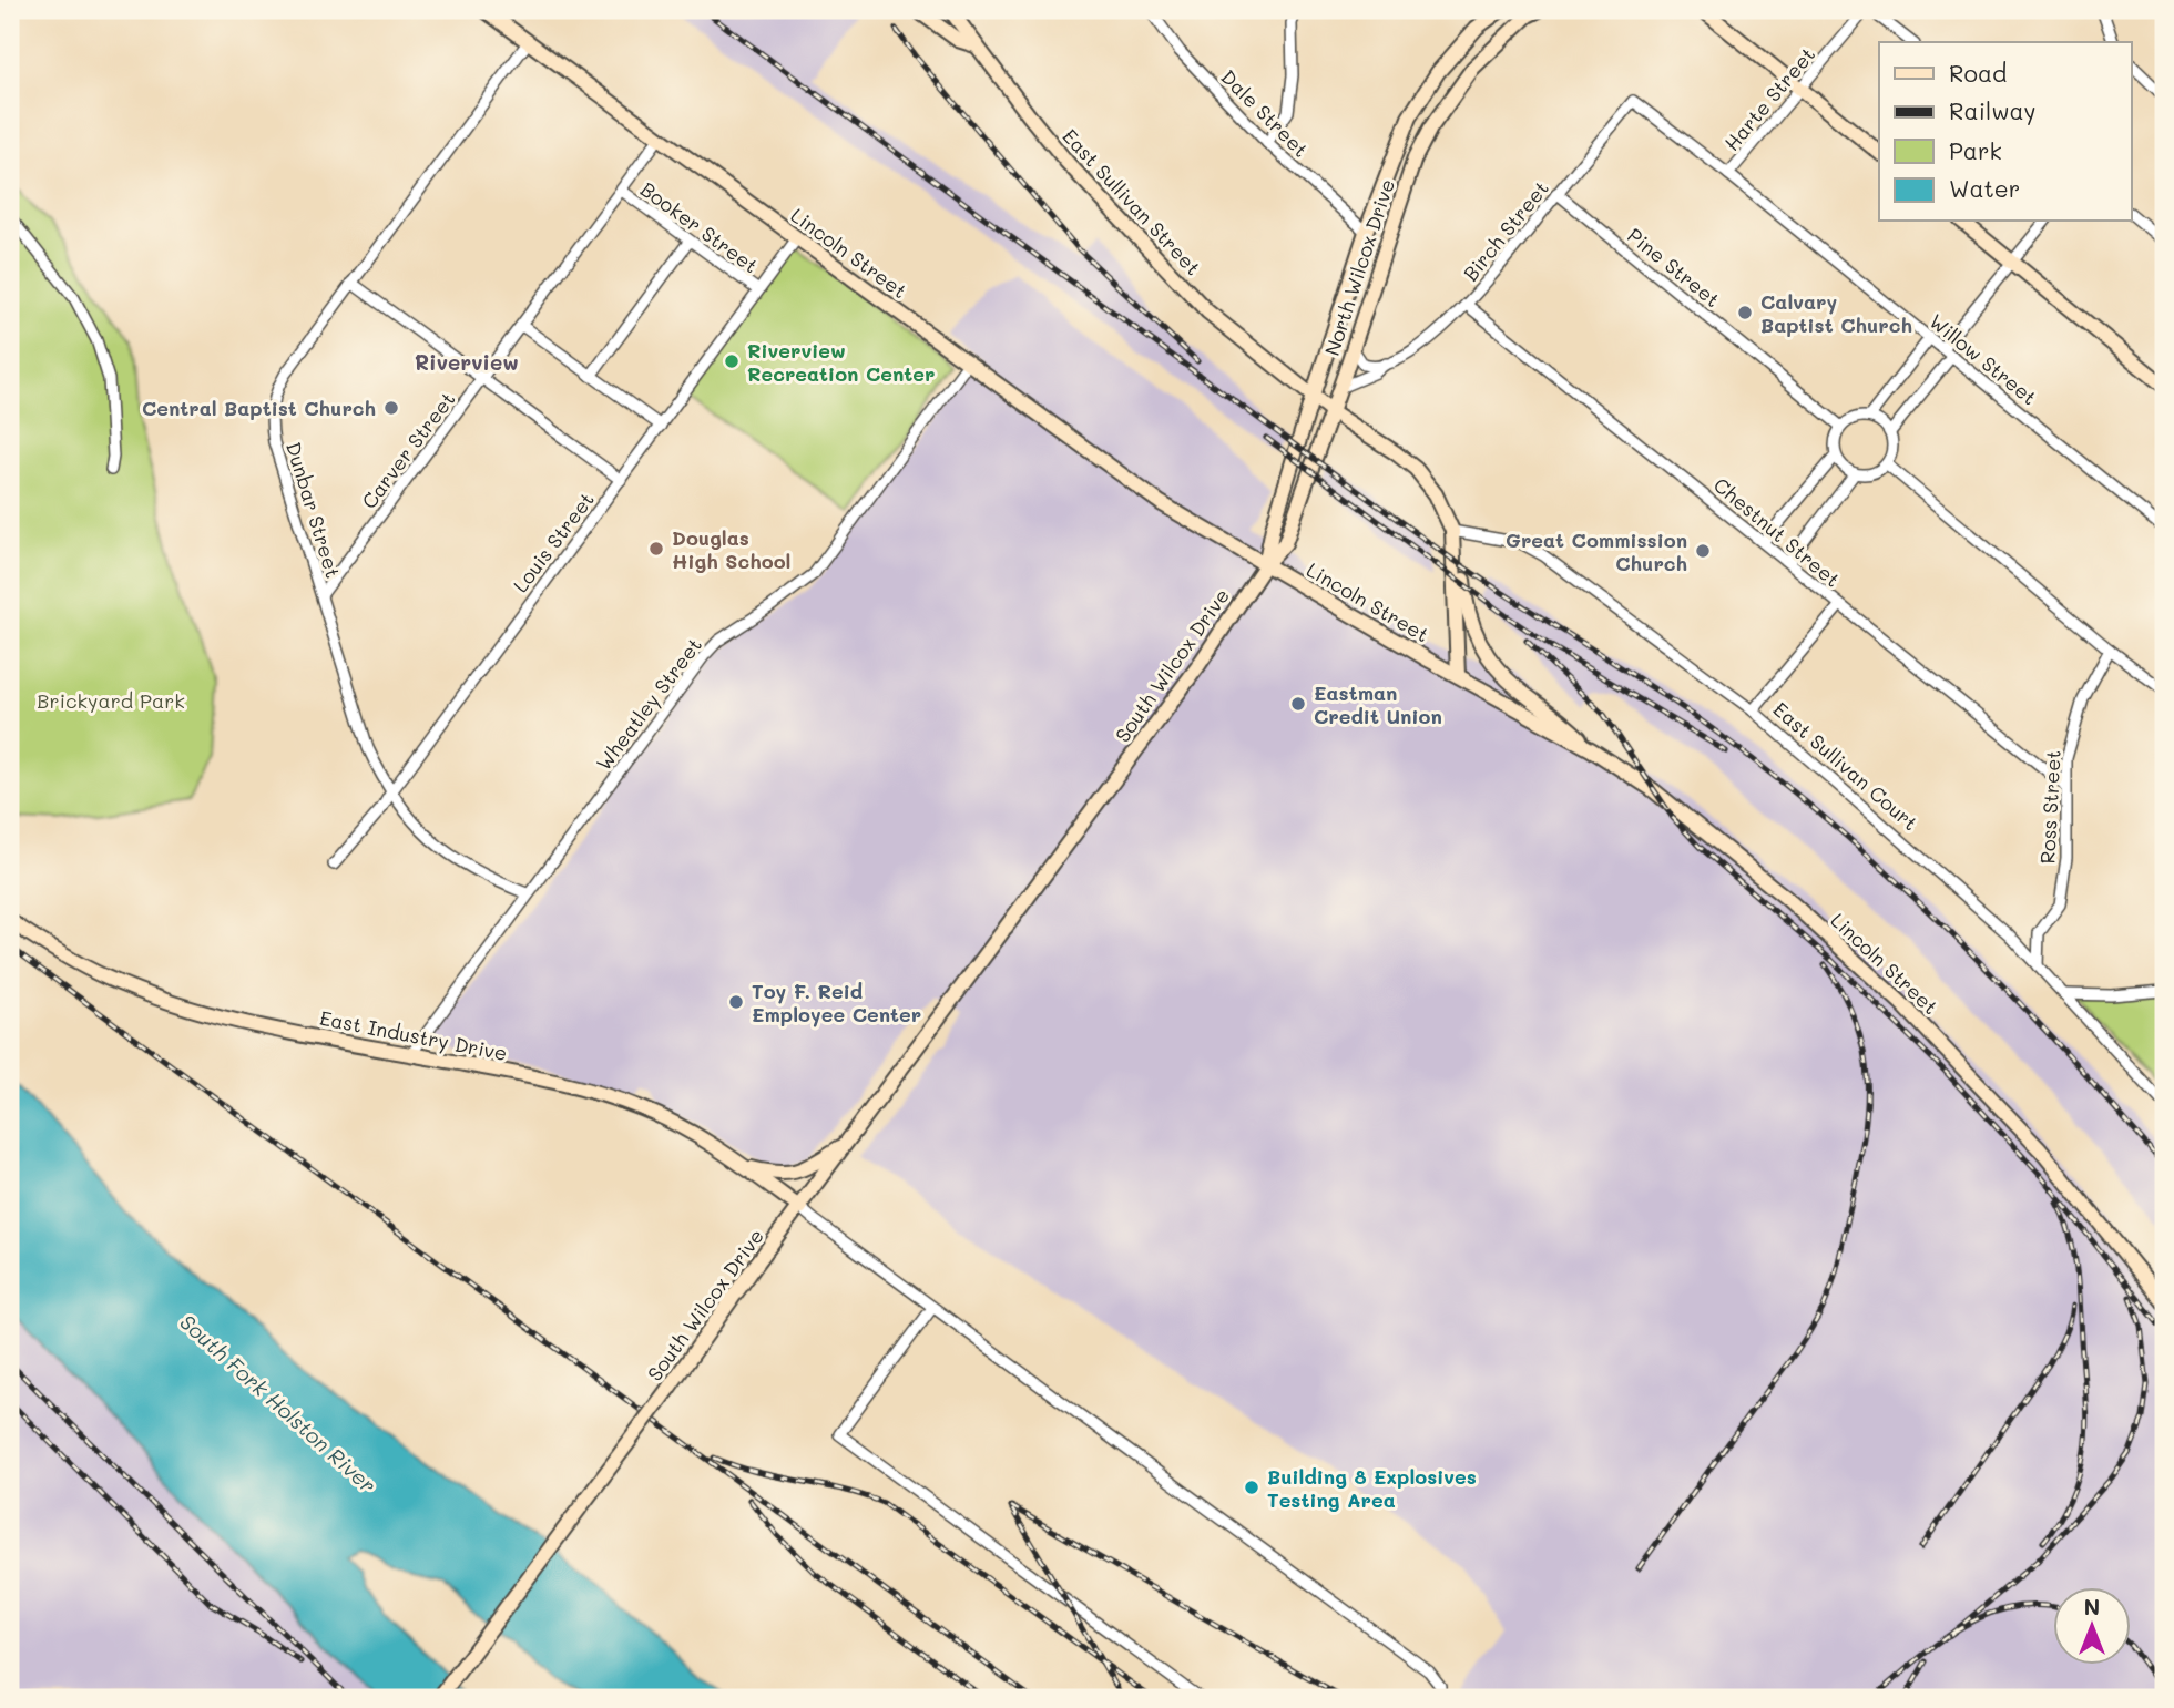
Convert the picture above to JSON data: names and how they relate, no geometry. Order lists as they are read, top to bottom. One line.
{"streets":{"main road":["East Sullivan Street","Lincoln Street","North Wilcox Drive","South Wilcox Drive","East Industry Drive"],"street":["Harte Street","Dale Street","Booker Street","Birch Street","Pine Street","Willow Street","Carver Street","Dunbar Street","Chestnut Street","Louis Street","Wheatley Street","East Sullivan Court","Ross Street"]},"crossings":[["Harte Street","Willow Street"],["Dale Street","North Wilcox Drive"],["East Sullivan Street","North Wilcox Drive"],["East Sullivan Street","South Wilcox Drive"],["Booker Street","Carver Street"],["Booker Street","Louis Street"],["Birch Street","North Wilcox Drive"],["Birch Street","Pine Street"],["Birch Street","Willow Street"],["Birch Street","Chestnut Street"],["Lincoln Street","North Wilcox Drive"],["Lincoln Street","Carver Street"],["Lincoln Street","Dunbar Street"],["Lincoln Street","Louis Street"],["Lincoln Street","South Wilcox Drive"],["Lincoln Street","Wheatley Street"],["North Wilcox Drive","South Wilcox Drive"],["Carver Street","Dunbar Street"],["Dunbar Street","Louis Street"],["Dunbar Street","Wheatley Street"],["Chestnut Street","Ross Street"],["South Wilcox Drive","East Industry Drive"],["Wheatley Street","East Industry Drive"],["East Sullivan Court","Ross Street"]],"districts":["Riverview"],"water":["South Fork Holston River"],"parks":["Brickyard Park"],"places":["Calvary Baptist Church","Riverview Recreation Center","Central Baptist Church","Douglas High School","Great Commission Church","Eastman Credit Union","Toy F. Reid Employee Center","Building 8 Explosives Testing Area"],"legend":["Road","Railway","Park","Water"],"north":"top"}
